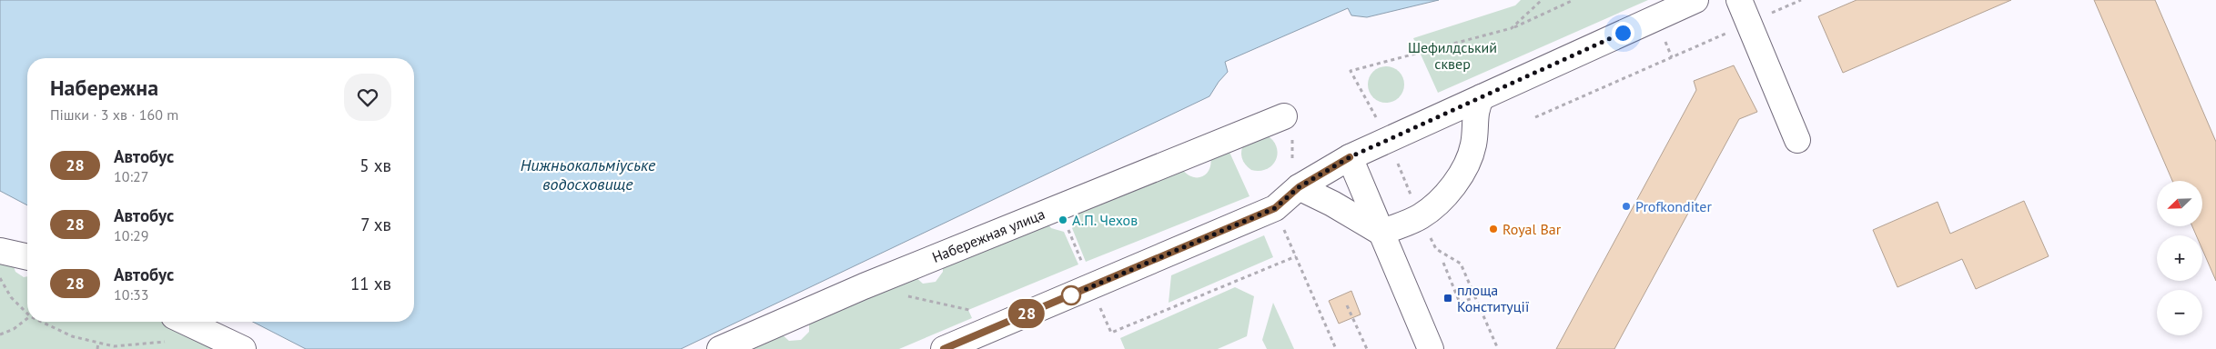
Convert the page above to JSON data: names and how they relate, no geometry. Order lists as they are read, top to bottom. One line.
{"streets":{"street":["Набережная улица"]},"water":["Нижньокальміуське водосховище"],"parks":["Шефилдський сквер"],"places":{"other":["Profkonditer","А.П. Чехов","Royal Bar"],"transit":["площа Конституції"]},"lines":["bus line 28"],"north":"bottom left","page":{"on_map":"28","heading":["Набережна","Пішки · 3 хв · 160 m"],"list":[{"mark":"28","name":"Автобус","note":"10:27","value":"5 хв"},{"mark":"28","name":"Автобус","note":"10:29","value":"7 хв"},{"mark":"28","name":"Автобус","note":"10:33","value":"11 хв"}],"map_buttons":["+","−"]}}
